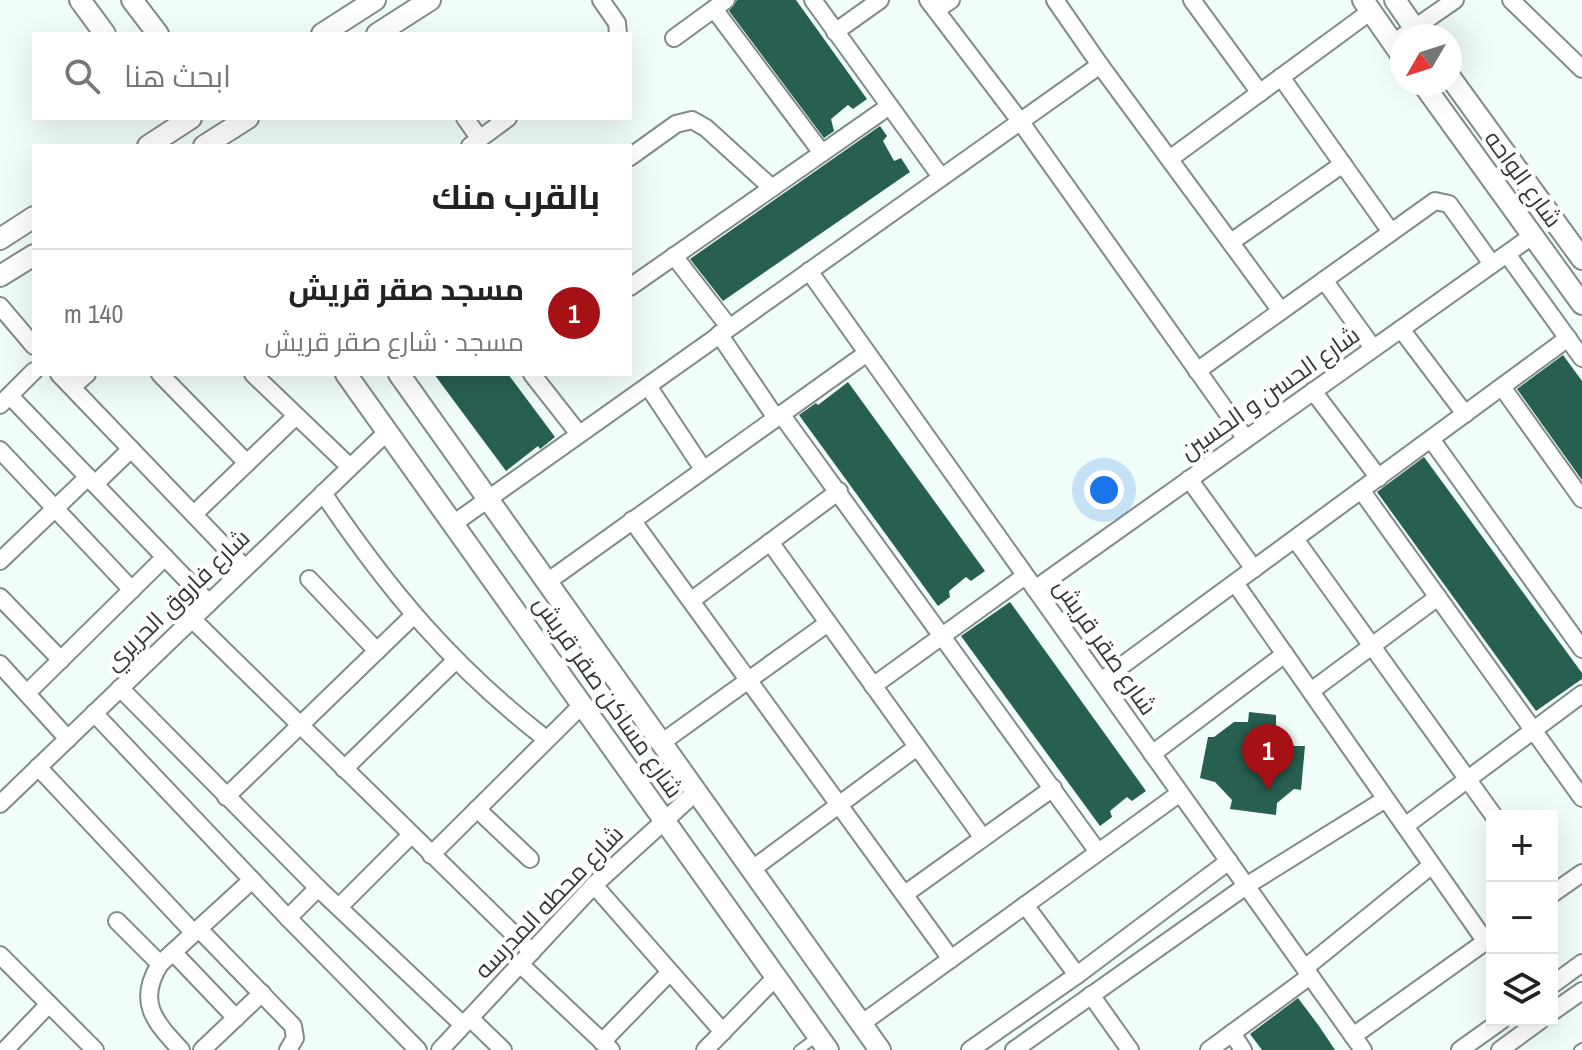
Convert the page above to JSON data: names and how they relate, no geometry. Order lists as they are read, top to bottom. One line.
{"streets":{"street":["شارع الواحه","شارع الحسن و الحسين","شارع فاروق الحريري","شارع صقر قريش","شارع مساكن صقر قريش","شارع محطه المدرسه"]},"crossings":[["شارع الواحه","شارع الحسن و الحسين"],["شارع الحسن و الحسين","شارع صقر قريش"],["شارع فاروق الحريري","شارع مساكن صقر قريش"],["شارع مساكن صقر قريش","شارع محطه المدرسه"]],"north":"bottom left","page":{"search":"ابحث هنا","heading":"بالقرب منك","list":[{"mark":"1","name":"مسجد صقر قريش","note":"مسجد · شارع صقر قريش","value":"140 m"}],"pins":"1","map_buttons":["+","−"]}}
